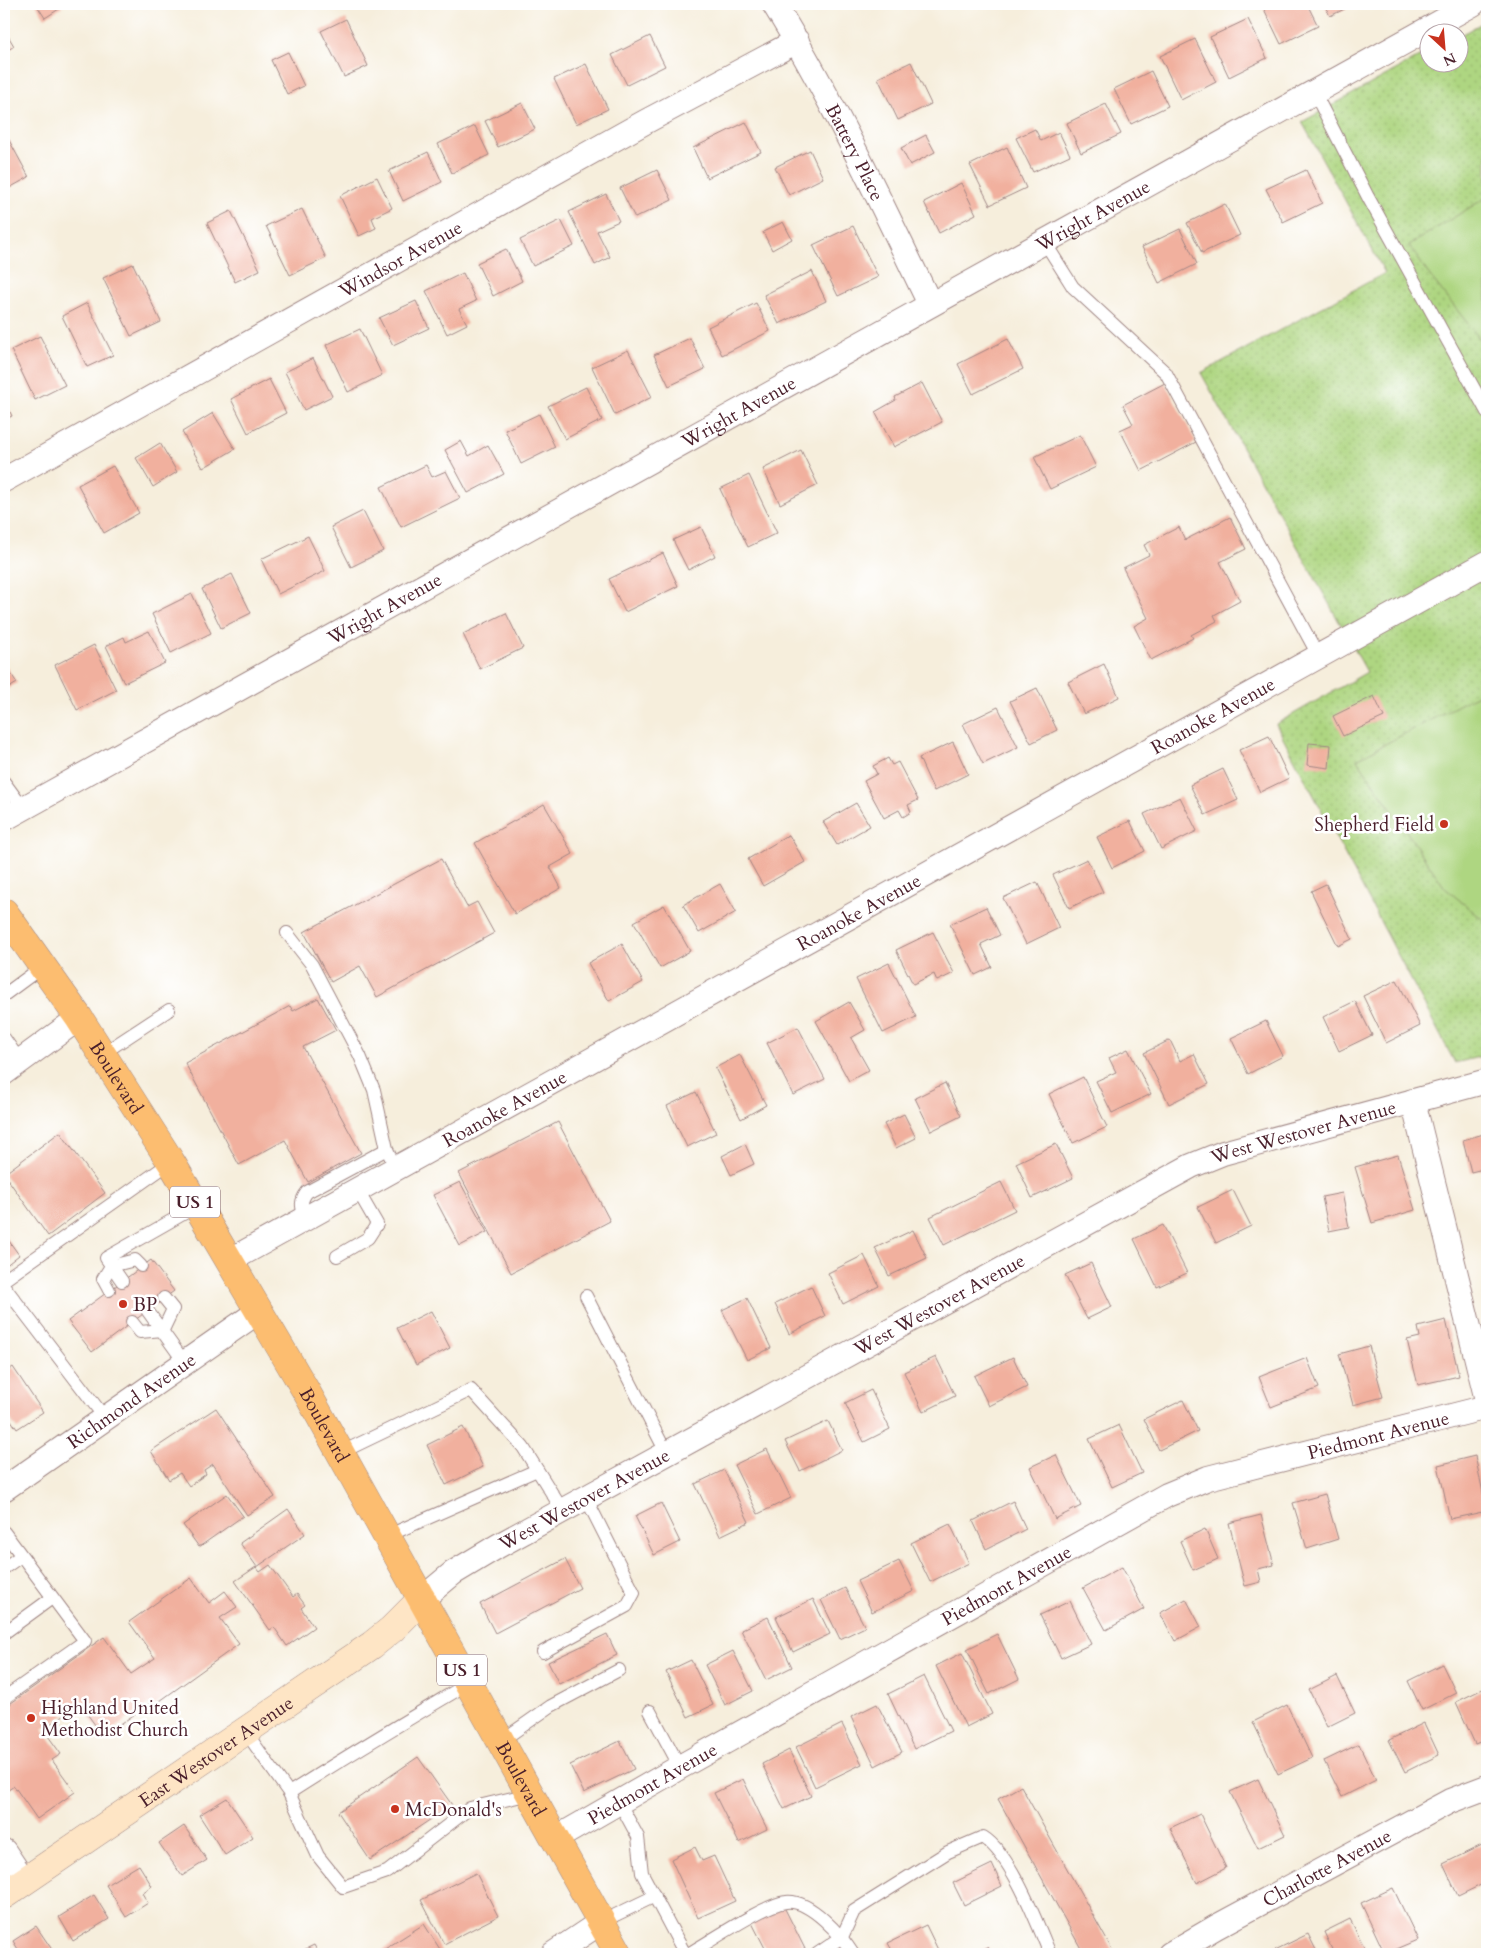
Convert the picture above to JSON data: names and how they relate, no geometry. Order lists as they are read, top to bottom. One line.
{"streets":{"main road":["Boulevard","US 1","East Westover Avenue"],"street":["Battery Place","Wright Avenue","Windsor Avenue","Roanoke Avenue","West Westover Avenue","Richmond Avenue","Piedmont Avenue","Charlotte Avenue"]},"crossings":[["Battery Place","Wright Avenue"],["Battery Place","Windsor Avenue"],["Roanoke Avenue","Boulevard"],["Boulevard","West Westover Avenue"],["Boulevard","Richmond Avenue"],["Boulevard","Piedmont Avenue"],["Boulevard","East Westover Avenue"],["West Westover Avenue","East Westover Avenue"]],"places":["Shepherd Field","BP","Highland United Methodist Church","McDonald's"],"north":"bottom right"}
